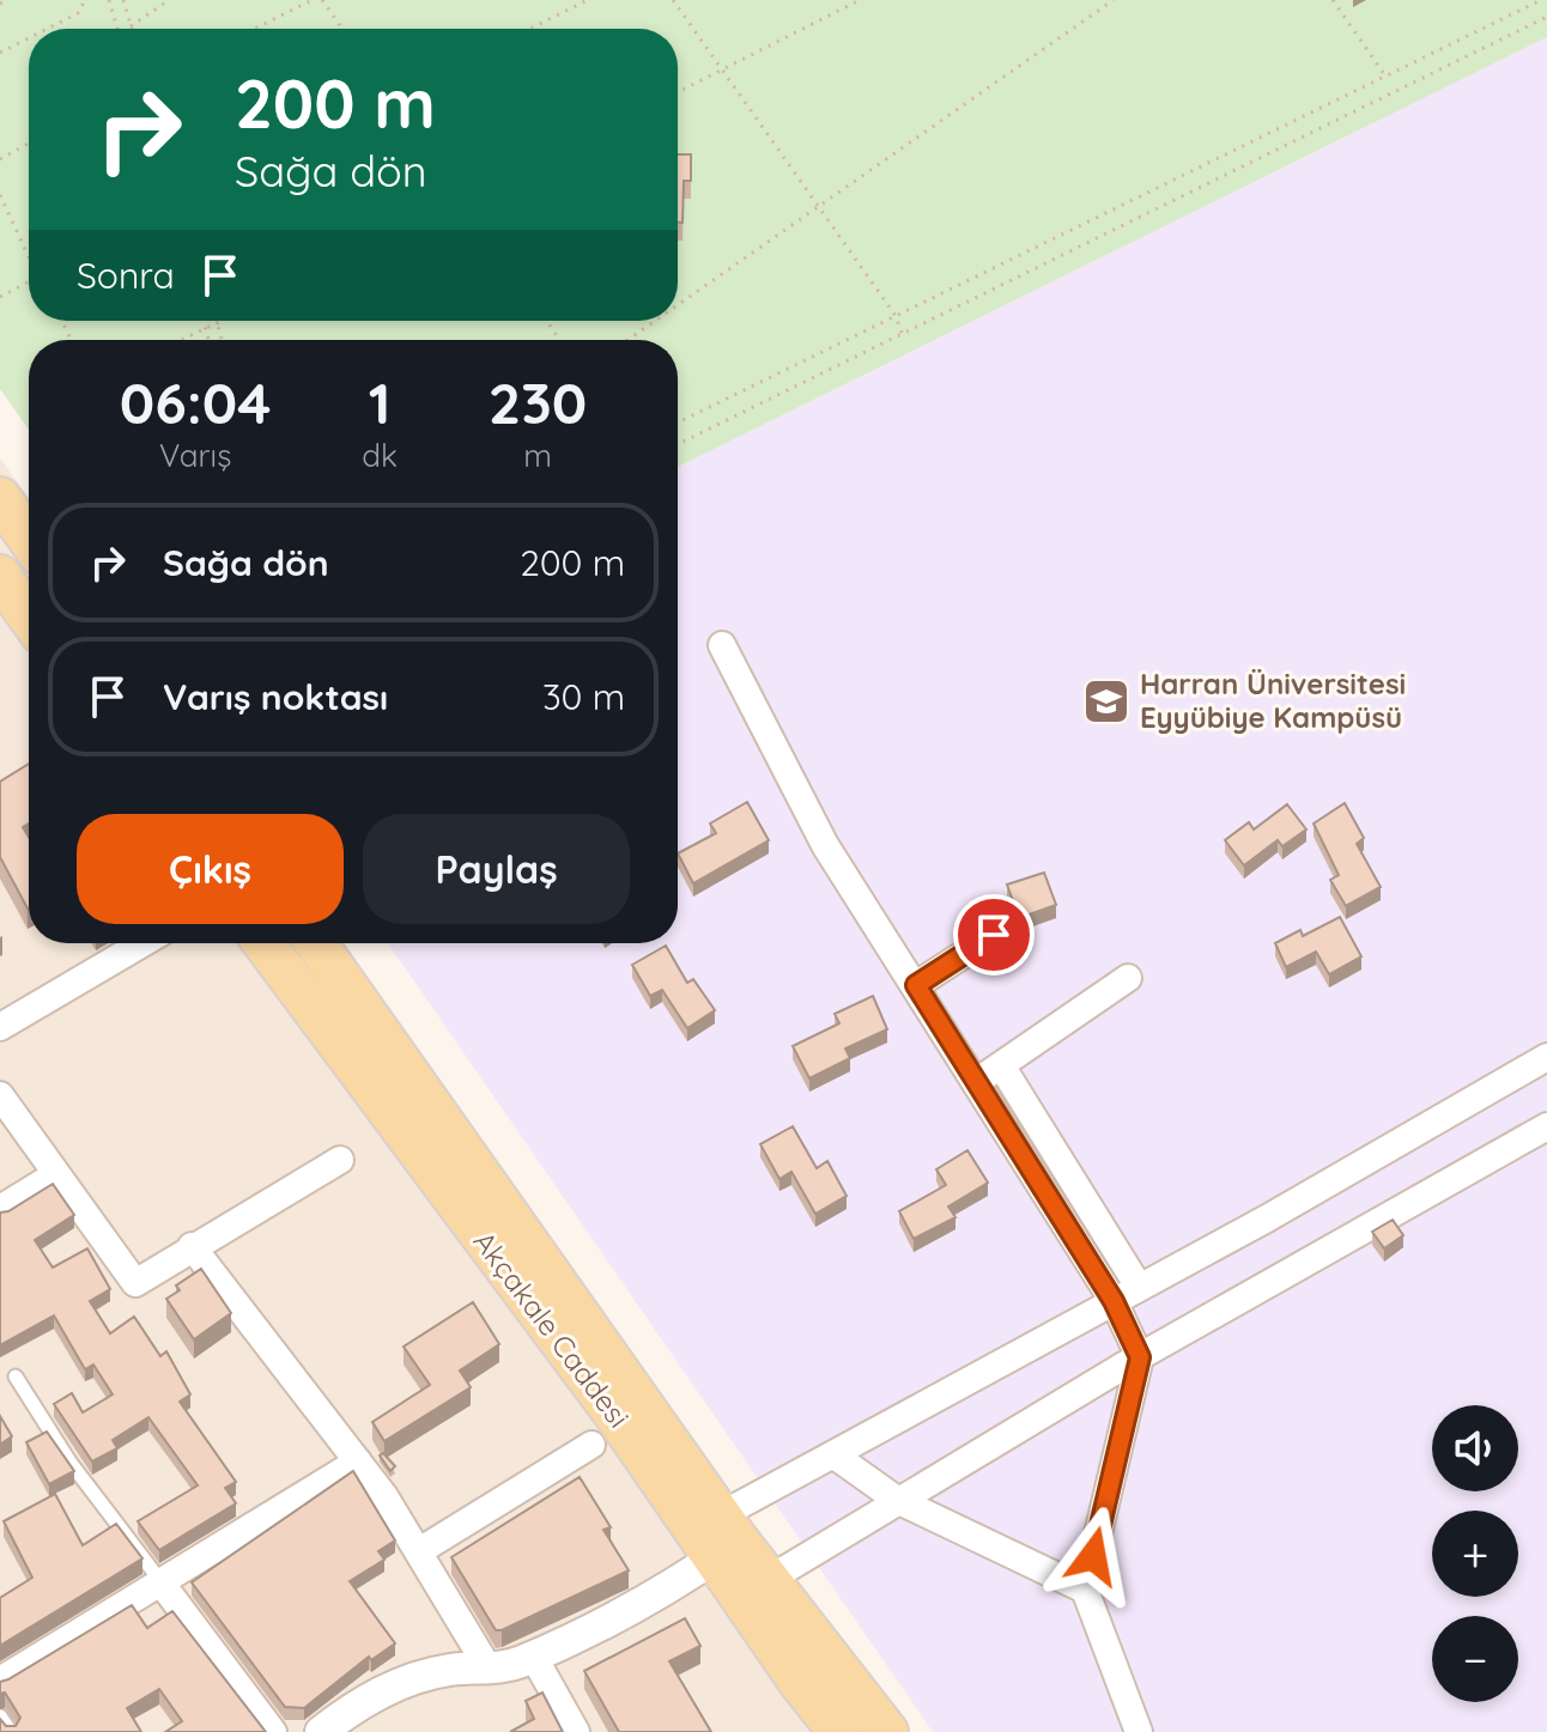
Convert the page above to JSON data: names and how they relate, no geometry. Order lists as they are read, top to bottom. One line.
{"streets":{"main road":["Akçakale Caddesi"]},"places":{"school or university":["Harran Üniversitesi Eyyübiye Kampüsü"]},"page":{"turn":["200 m","Sağa dön"],"then":"Sonra","eta":["06:04","Varış","1","dk","230","m"],"list":[{"name":"Sağa dön","value":"200 m"},{"name":"Varış noktası","value":"30 m"}],"buttons":["Çıkış","Paylaş"],"map_buttons":["+","−"]}}
